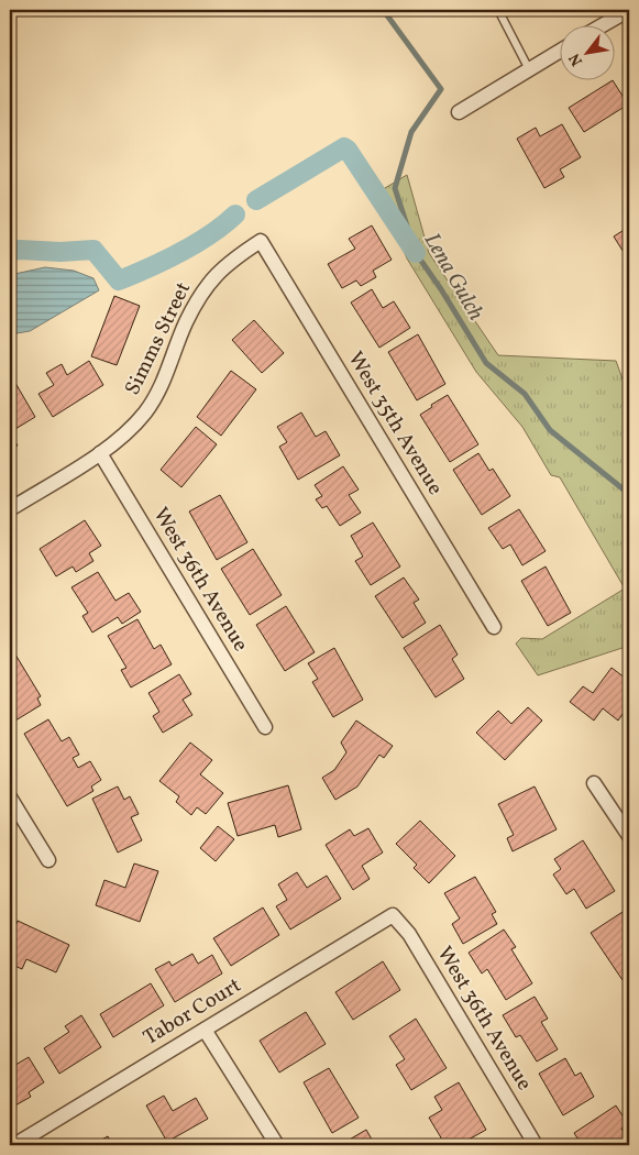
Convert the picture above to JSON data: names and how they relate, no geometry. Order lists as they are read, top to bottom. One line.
{"streets":{"street":["Simms Street","West 35th Avenue","West 36th Avenue","Tabor Court"]},"crossings":[["Simms Street","West 35th Avenue"],["Simms Street","West 36th Avenue"],["West 36th Avenue","Tabor Court"]],"water":["Lena Gulch"],"north":"bottom left"}
